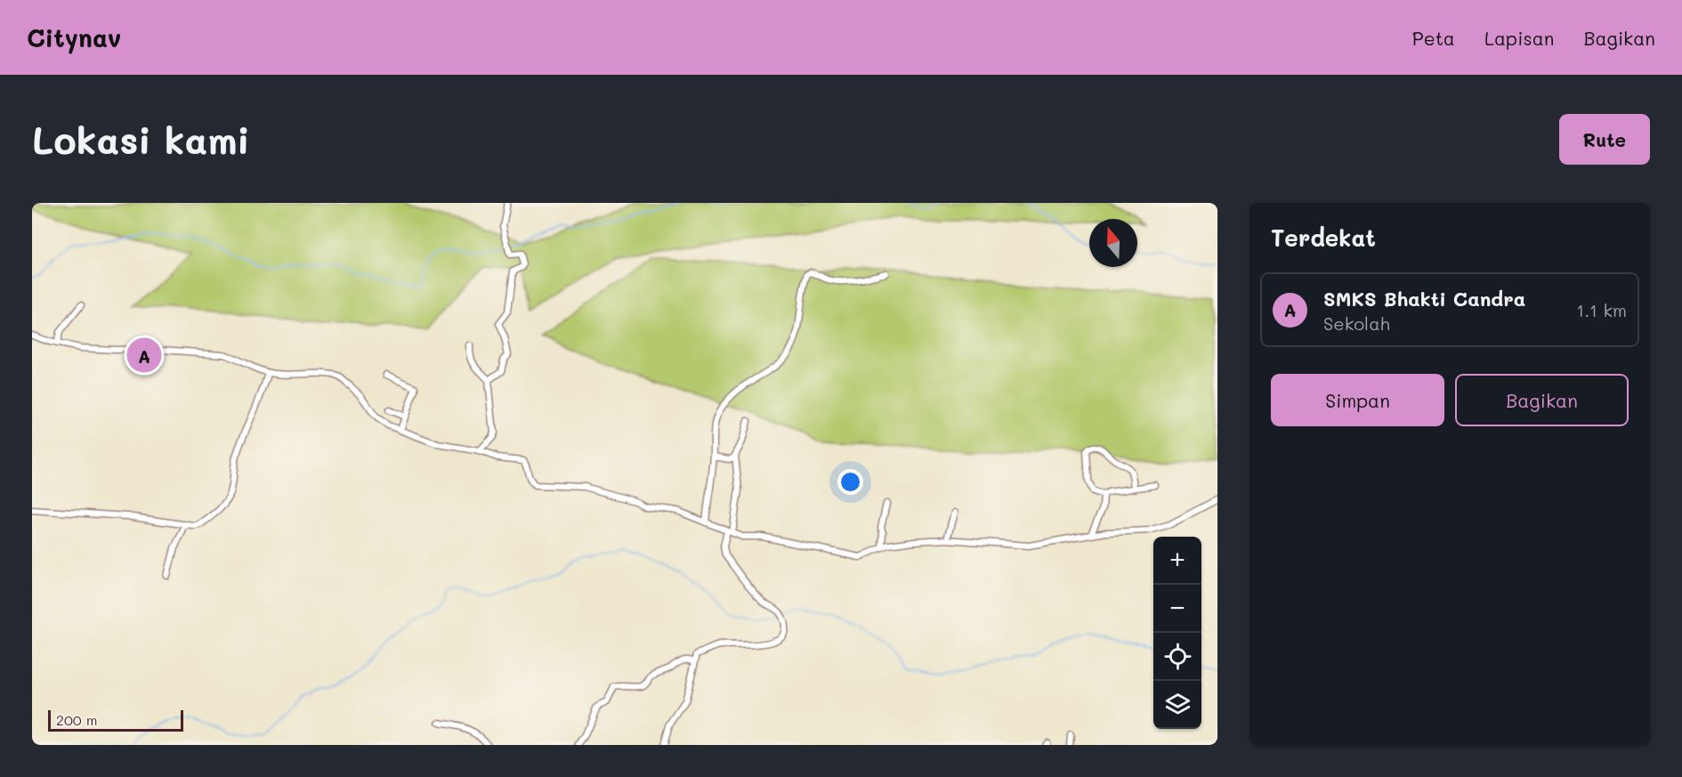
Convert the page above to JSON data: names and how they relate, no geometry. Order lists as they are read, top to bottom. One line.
{"scale_bar":"200 m","north":"top","page":{"header":"Citynav","nav":["Peta","Lapisan","Bagikan"],"buttons":["Rute",["Simpan","Bagikan"]],"title":"Lokasi kami","heading":"Terdekat","list":[{"mark":"A","name":"SMKS Bhakti Candra","note":"Sekolah","value":"1.1 km"}],"pins":"A","map_buttons":["+","−"],"scale":"200 m"}}
